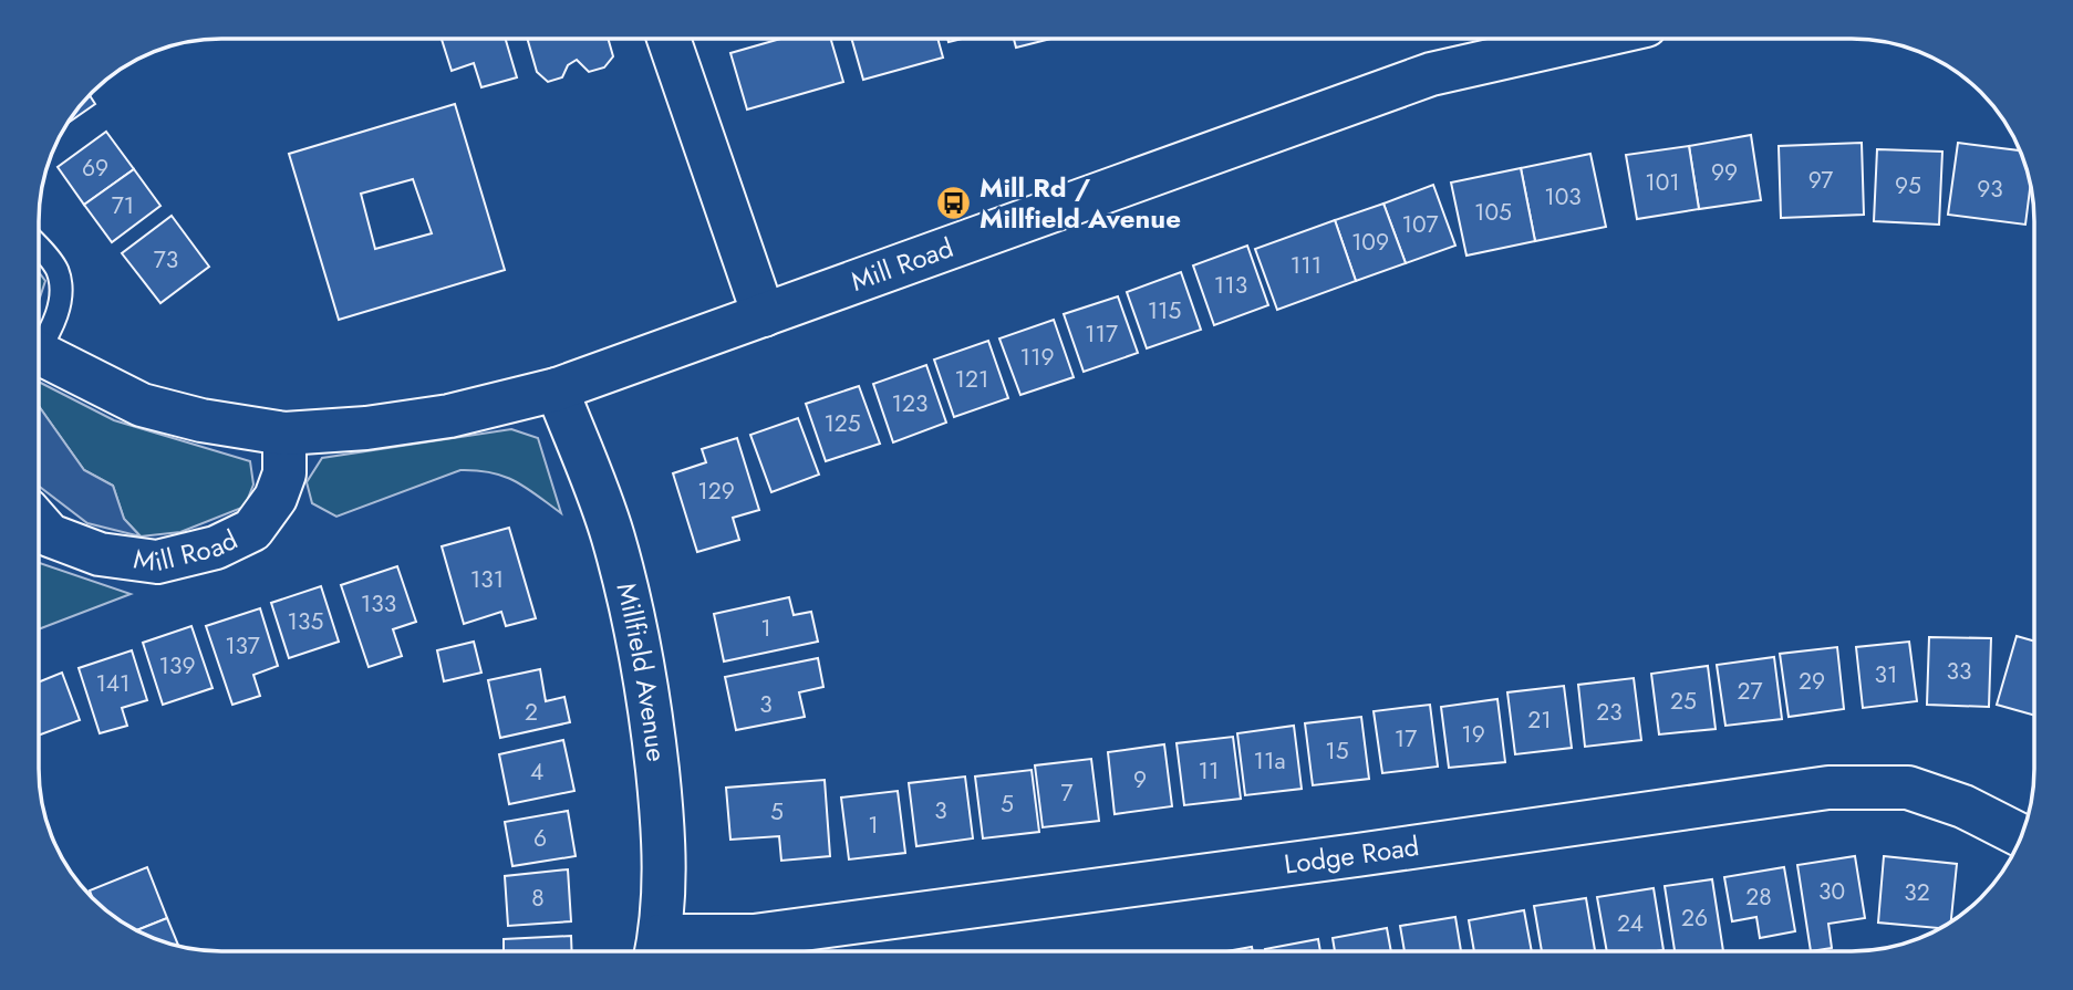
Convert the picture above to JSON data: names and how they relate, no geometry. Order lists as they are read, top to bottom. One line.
{"streets":{"street":["Mill Road","Millfield Avenue","Lodge Road"]},"crossings":[["Mill Road","Millfield Avenue"],["Millfield Avenue","Lodge Road"]],"places":{"bus stop":["Mill Rd / Millfield Avenue"]},"house_numbers":["69","99","97","101","95","93","103","71","105","107","109","73","111","113","115","117","119","121","123","125","129","131","133","135","1","137","139","33","31","29","141","27","25","3","2","23","21","19","17","15","11a","11","4","9","7","5","3","5","1","6","30","32","28","8","26","24"]}
